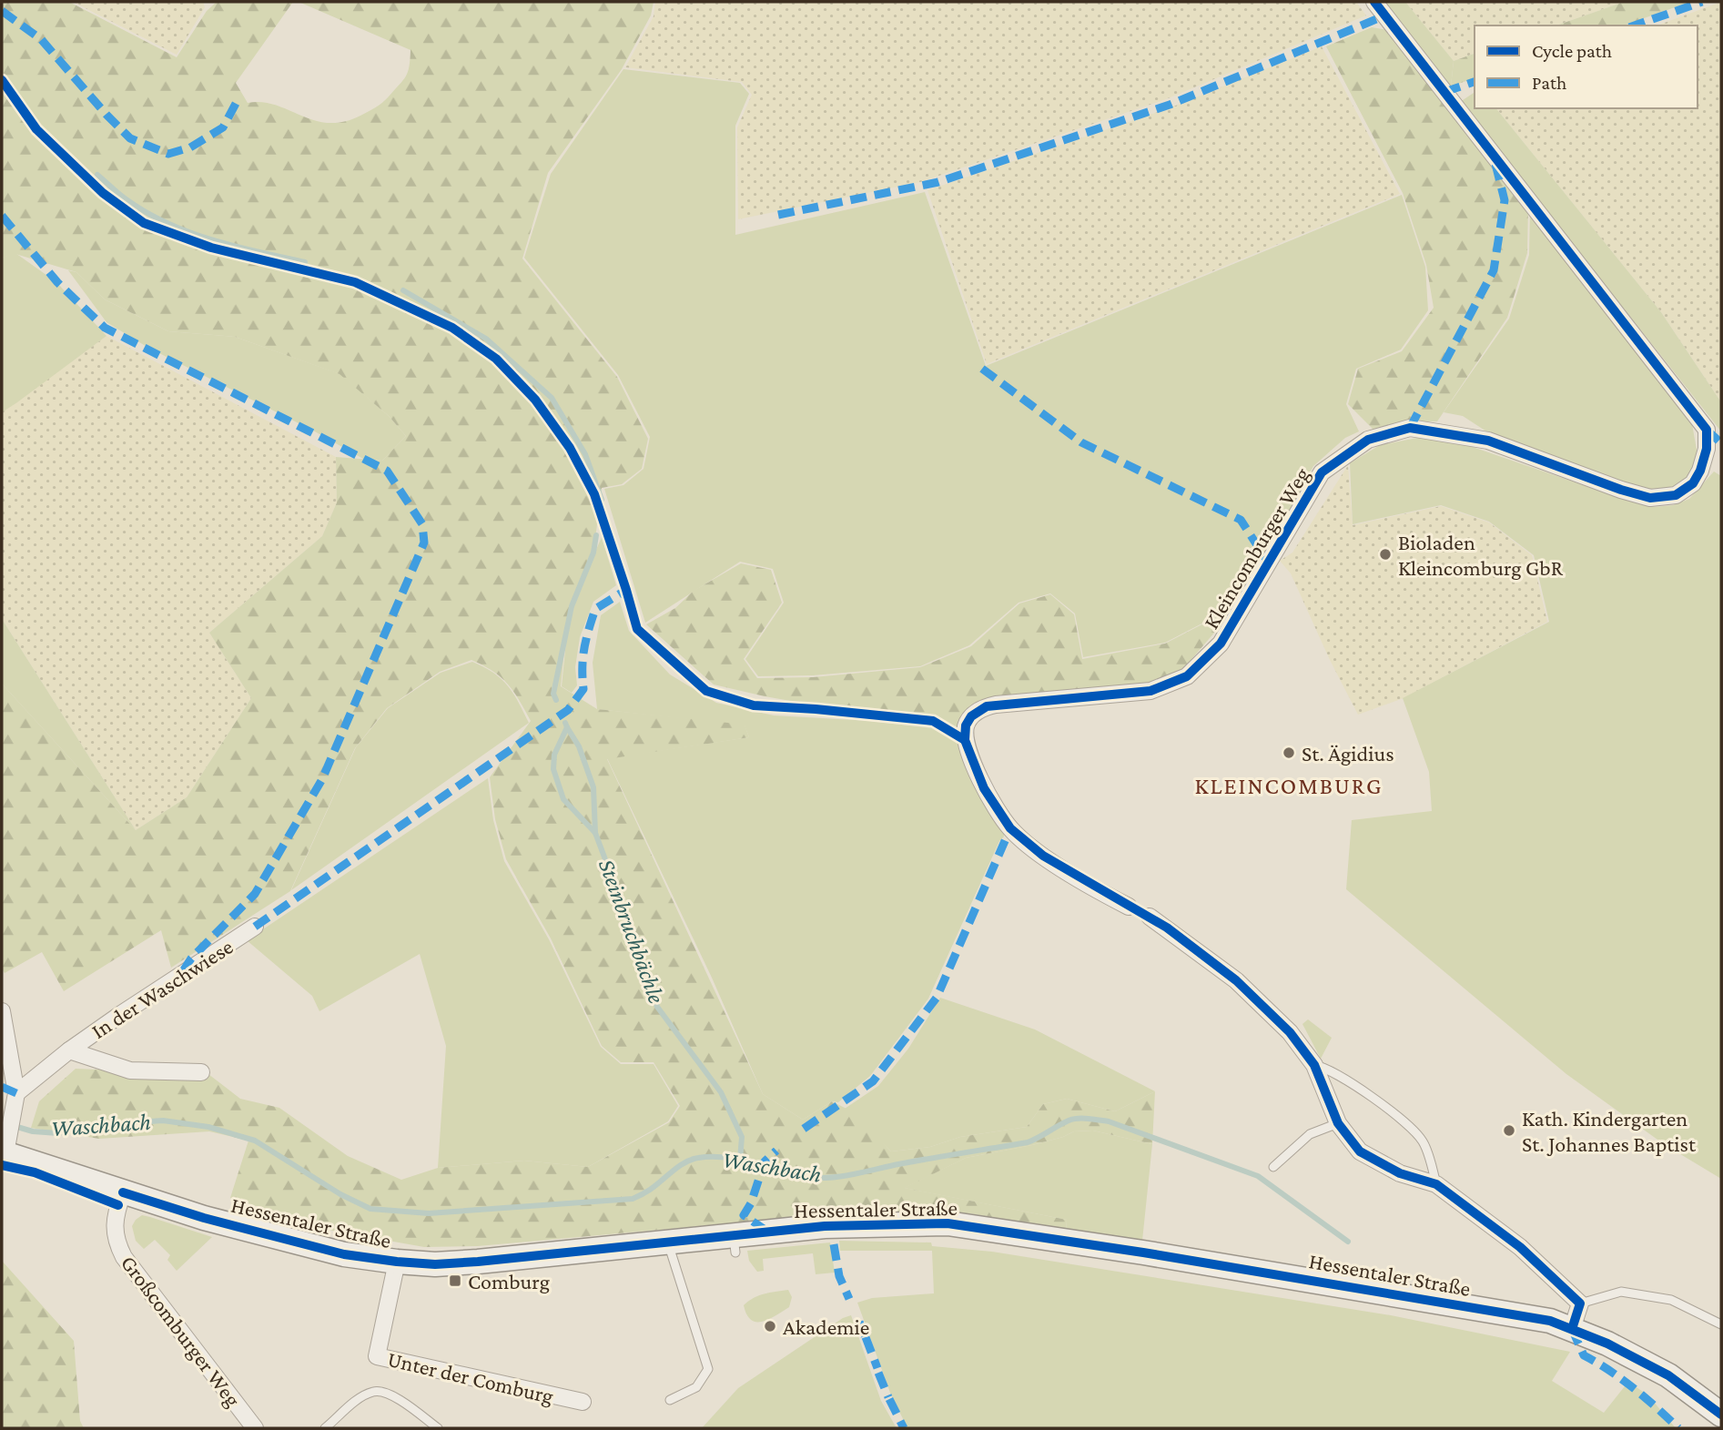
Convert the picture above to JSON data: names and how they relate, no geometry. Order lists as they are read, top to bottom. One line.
{"streets":{"main road":["Hessentaler Straße"],"street":["Kleincomburger Weg","In der Waschwiese","Großcomburger Weg","Unter der Comburg"]},"crossings":[["Hessentaler Straße","Großcomburger Weg"],["Hessentaler Straße","Unter der Comburg"]],"districts":["KLEINCOMBURG"],"water":["Steinbruchbächle","Waschbach"],"places":{"other":["Bioladen Kleincomburg GbR","St. Ägidius","Kath. Kindergarten St. Johannes Baptist","Akademie"],"transit":["Comburg"]},"legend":["Cycle path","Path"]}
